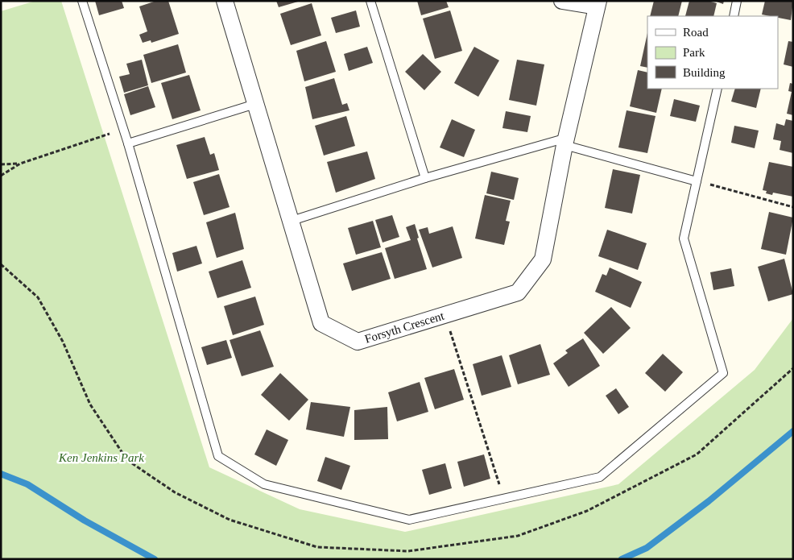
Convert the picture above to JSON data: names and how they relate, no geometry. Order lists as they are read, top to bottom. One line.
{"streets":{"street":["Forsyth Crescent"]},"parks":["Ken Jenkins Park"],"legend":["Road","Park","Building"]}
